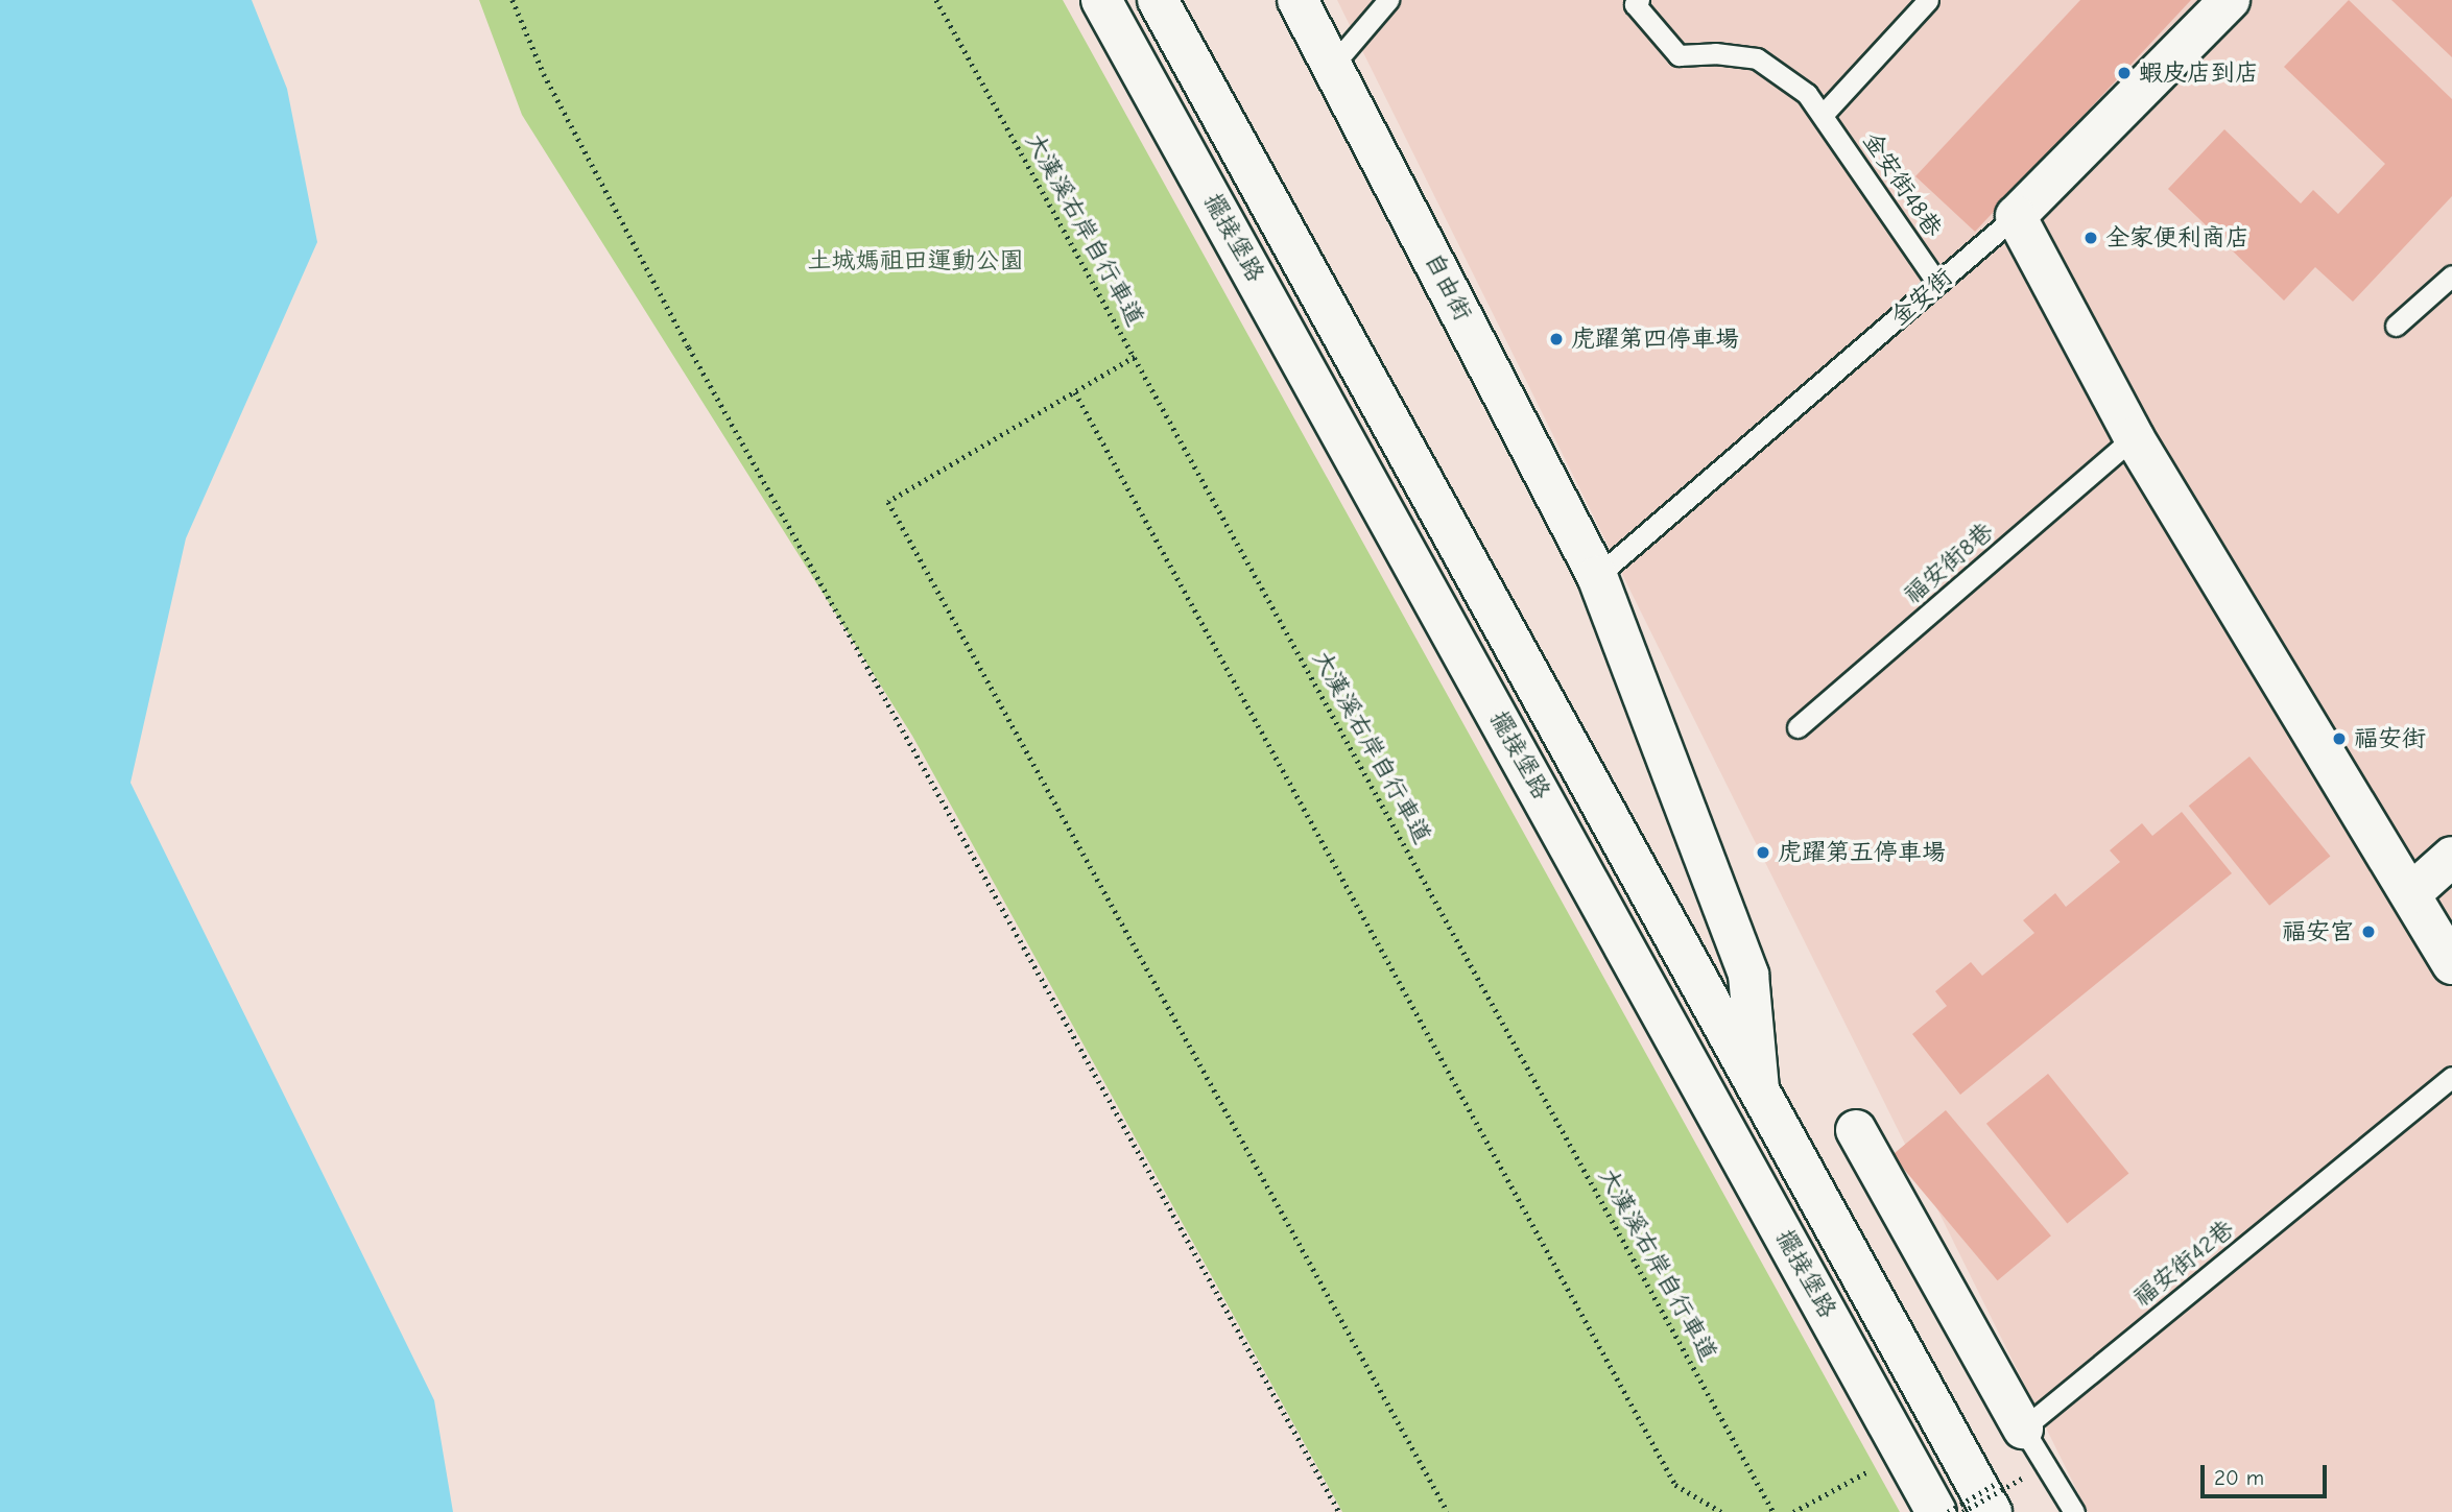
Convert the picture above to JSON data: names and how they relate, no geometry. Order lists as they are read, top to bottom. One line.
{"streets":{"street":["擺接堡路","自由街","金安街"],"lane":["金安街48巷","福安街8巷","福安街42巷"],"path":["大漢溪右岸自行車道"]},"crossings":[["金安街48巷","金安街"],["擺接堡路","自由街"],["自由街","金安街"]],"parks":["土城媽祖田運動公園"],"places":["蝦皮店到店","全家便利商店","虎躍第四停車場","福安街","虎躍第五停車場","福安宮"],"scale_bar":"20 m"}
